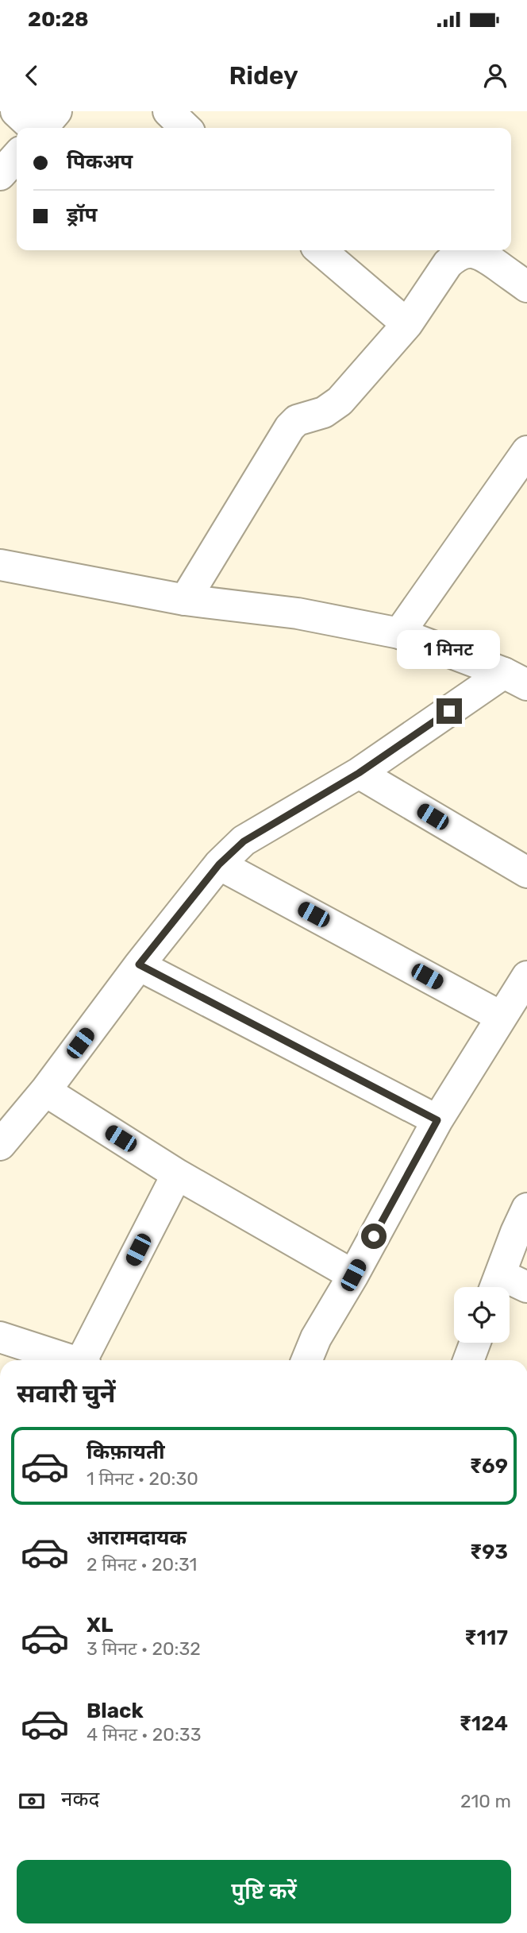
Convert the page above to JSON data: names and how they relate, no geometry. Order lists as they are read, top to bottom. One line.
{"page":{"status":"20:28","header":"Ridey","banner":["पिकअप","ड्रॉप"],"bubble":"1 मिनट","heading":"सवारी चुनें","list":[{"name":"किफ़ायती","note":"1 मिनट · 20:30","value":"₹69"},{"name":"आरामदायक","note":"2 मिनट · 20:31","value":"₹93"},{"name":"XL","note":"3 मिनट · 20:32","value":"₹117"},{"name":"Black","note":"4 मिनट · 20:33","value":"₹124"}],"pay":["नकद","210 m"],"buttons":"पुष्टि करें"}}
